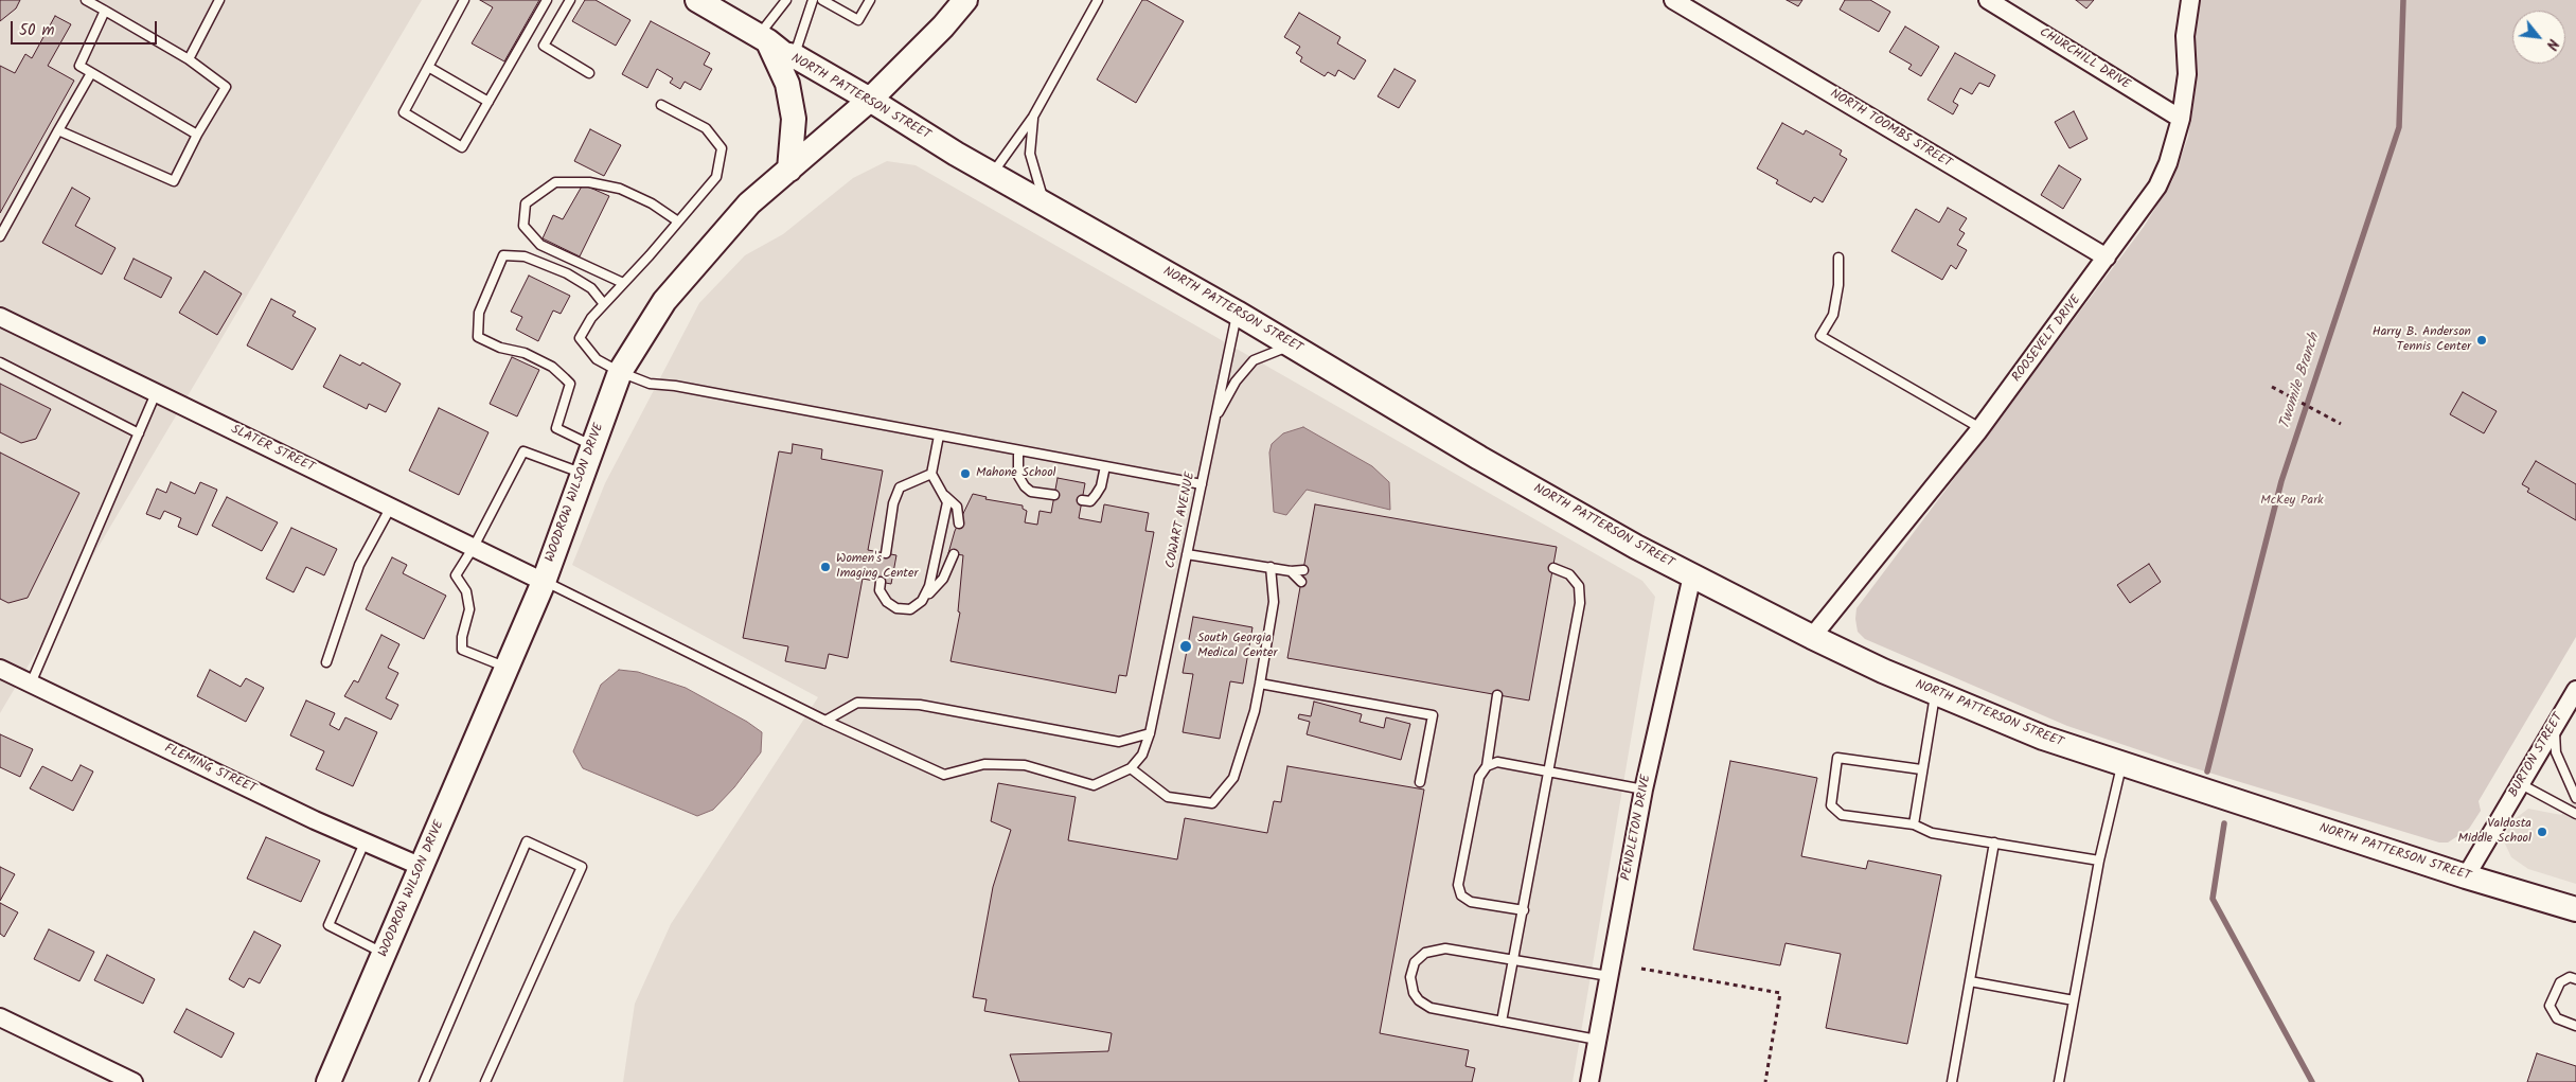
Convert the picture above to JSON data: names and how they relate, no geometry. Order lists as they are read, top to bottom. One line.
{"streets":{"main road":["NORTH PATTERSON STREET","WOODROW WILSON DRIVE"],"street":["CHURCHILL DRIVE","NORTH TOOMBS STREET","ROOSEVELT DRIVE","SLATER STREET","BURTON STREET","FLEMING STREET","PENDLETON DRIVE"],"lane":["COWART AVENUE"]},"crossings":[["CHURCHILL DRIVE","ROOSEVELT DRIVE"],["NORTH PATTERSON STREET","ROOSEVELT DRIVE"],["NORTH PATTERSON STREET","WOODROW WILSON DRIVE"],["NORTH PATTERSON STREET","COWART AVENUE"],["NORTH PATTERSON STREET","BURTON STREET"],["NORTH PATTERSON STREET","PENDLETON DRIVE"],["NORTH TOOMBS STREET","ROOSEVELT DRIVE"],["SLATER STREET","WOODROW WILSON DRIVE"],["WOODROW WILSON DRIVE","FLEMING STREET"]],"water":["Twomile Branch"],"parks":["McKey Park"],"places":["Harry B. Anderson Tennis Center","Mahone School","Women's Imaging Center","South Georgia Medical Center","Valdosta Middle School"],"scale_bar":"50 m","north":"bottom right"}
